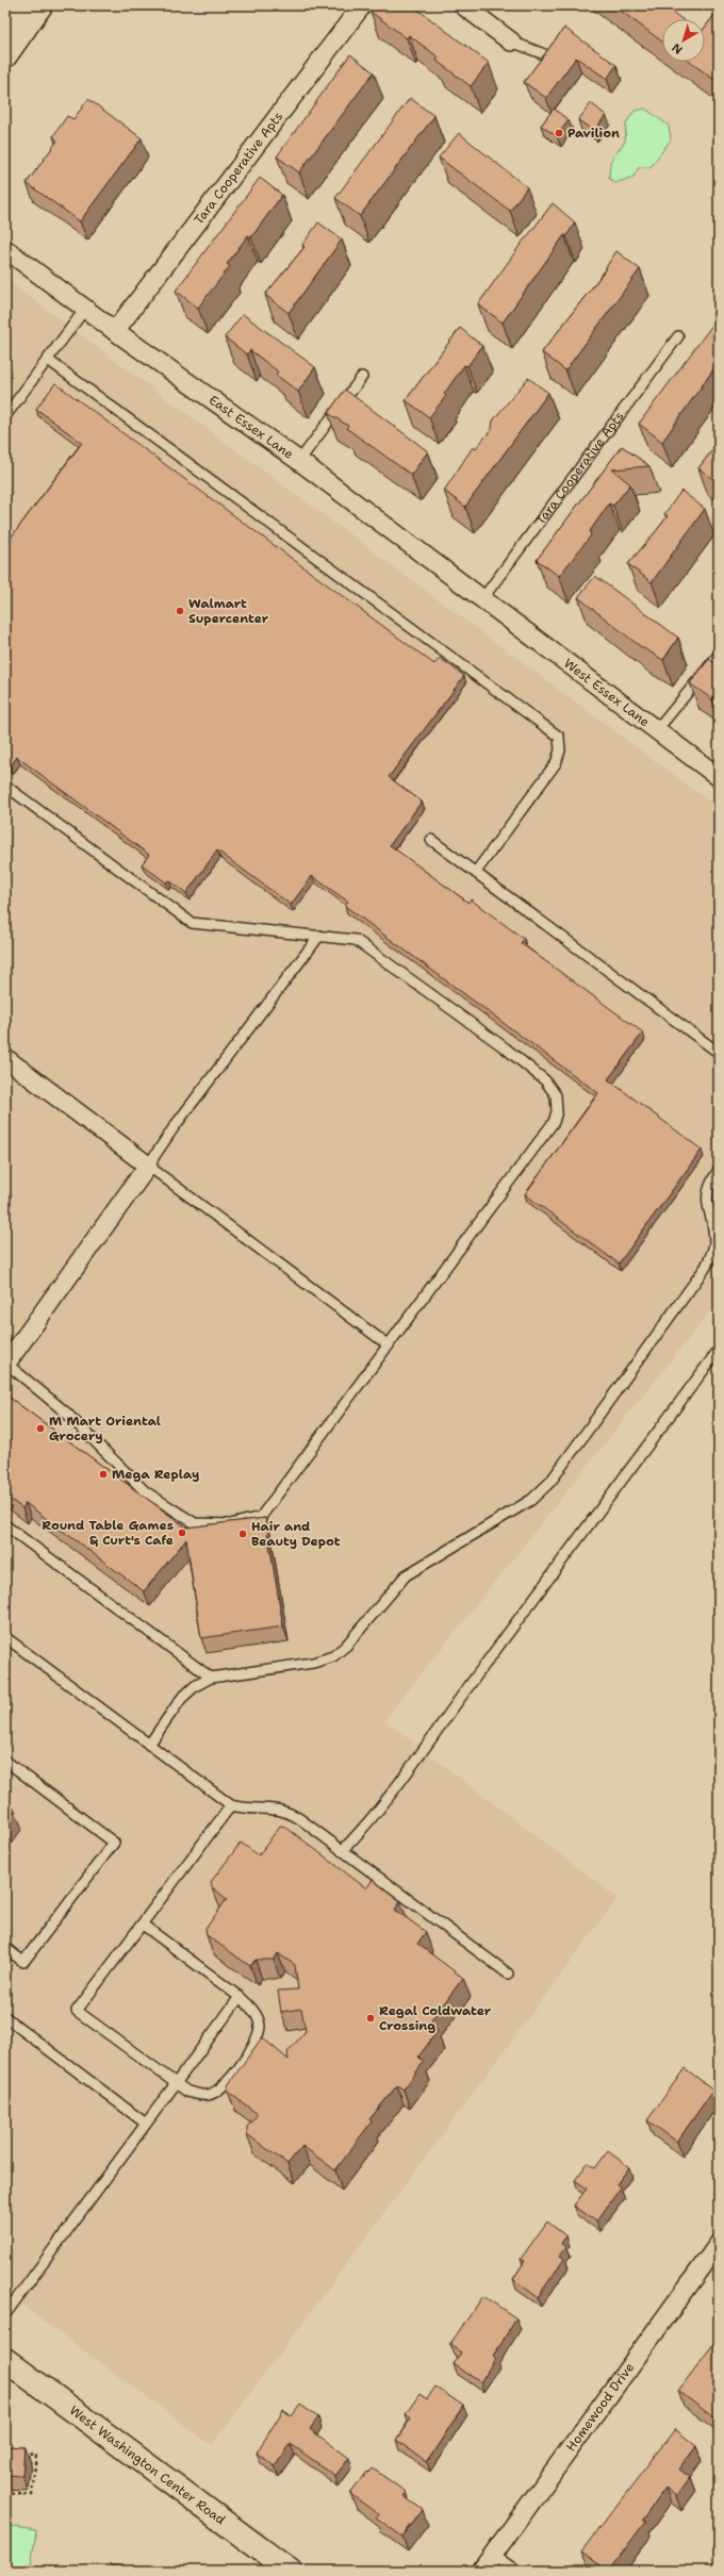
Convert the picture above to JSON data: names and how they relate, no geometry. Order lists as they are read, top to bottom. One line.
{"streets":{"main road":["West Washington Center Road"],"street":["Tara Cooperative Apts","East Essex Lane","West Essex Lane","Homewood Drive"]},"crossings":[["Tara Cooperative Apts","East Essex Lane"],["Tara Cooperative Apts","West Essex Lane"],["East Essex Lane","West Essex Lane"]],"places":["Pavilion","Walmart Supercenter","M Mart Oriental Grocery","Mega Replay","Round Table Games & Curt's Cafe","Hair and Beauty Depot","Regal Coldwater Crossing"],"north":"bottom left"}
